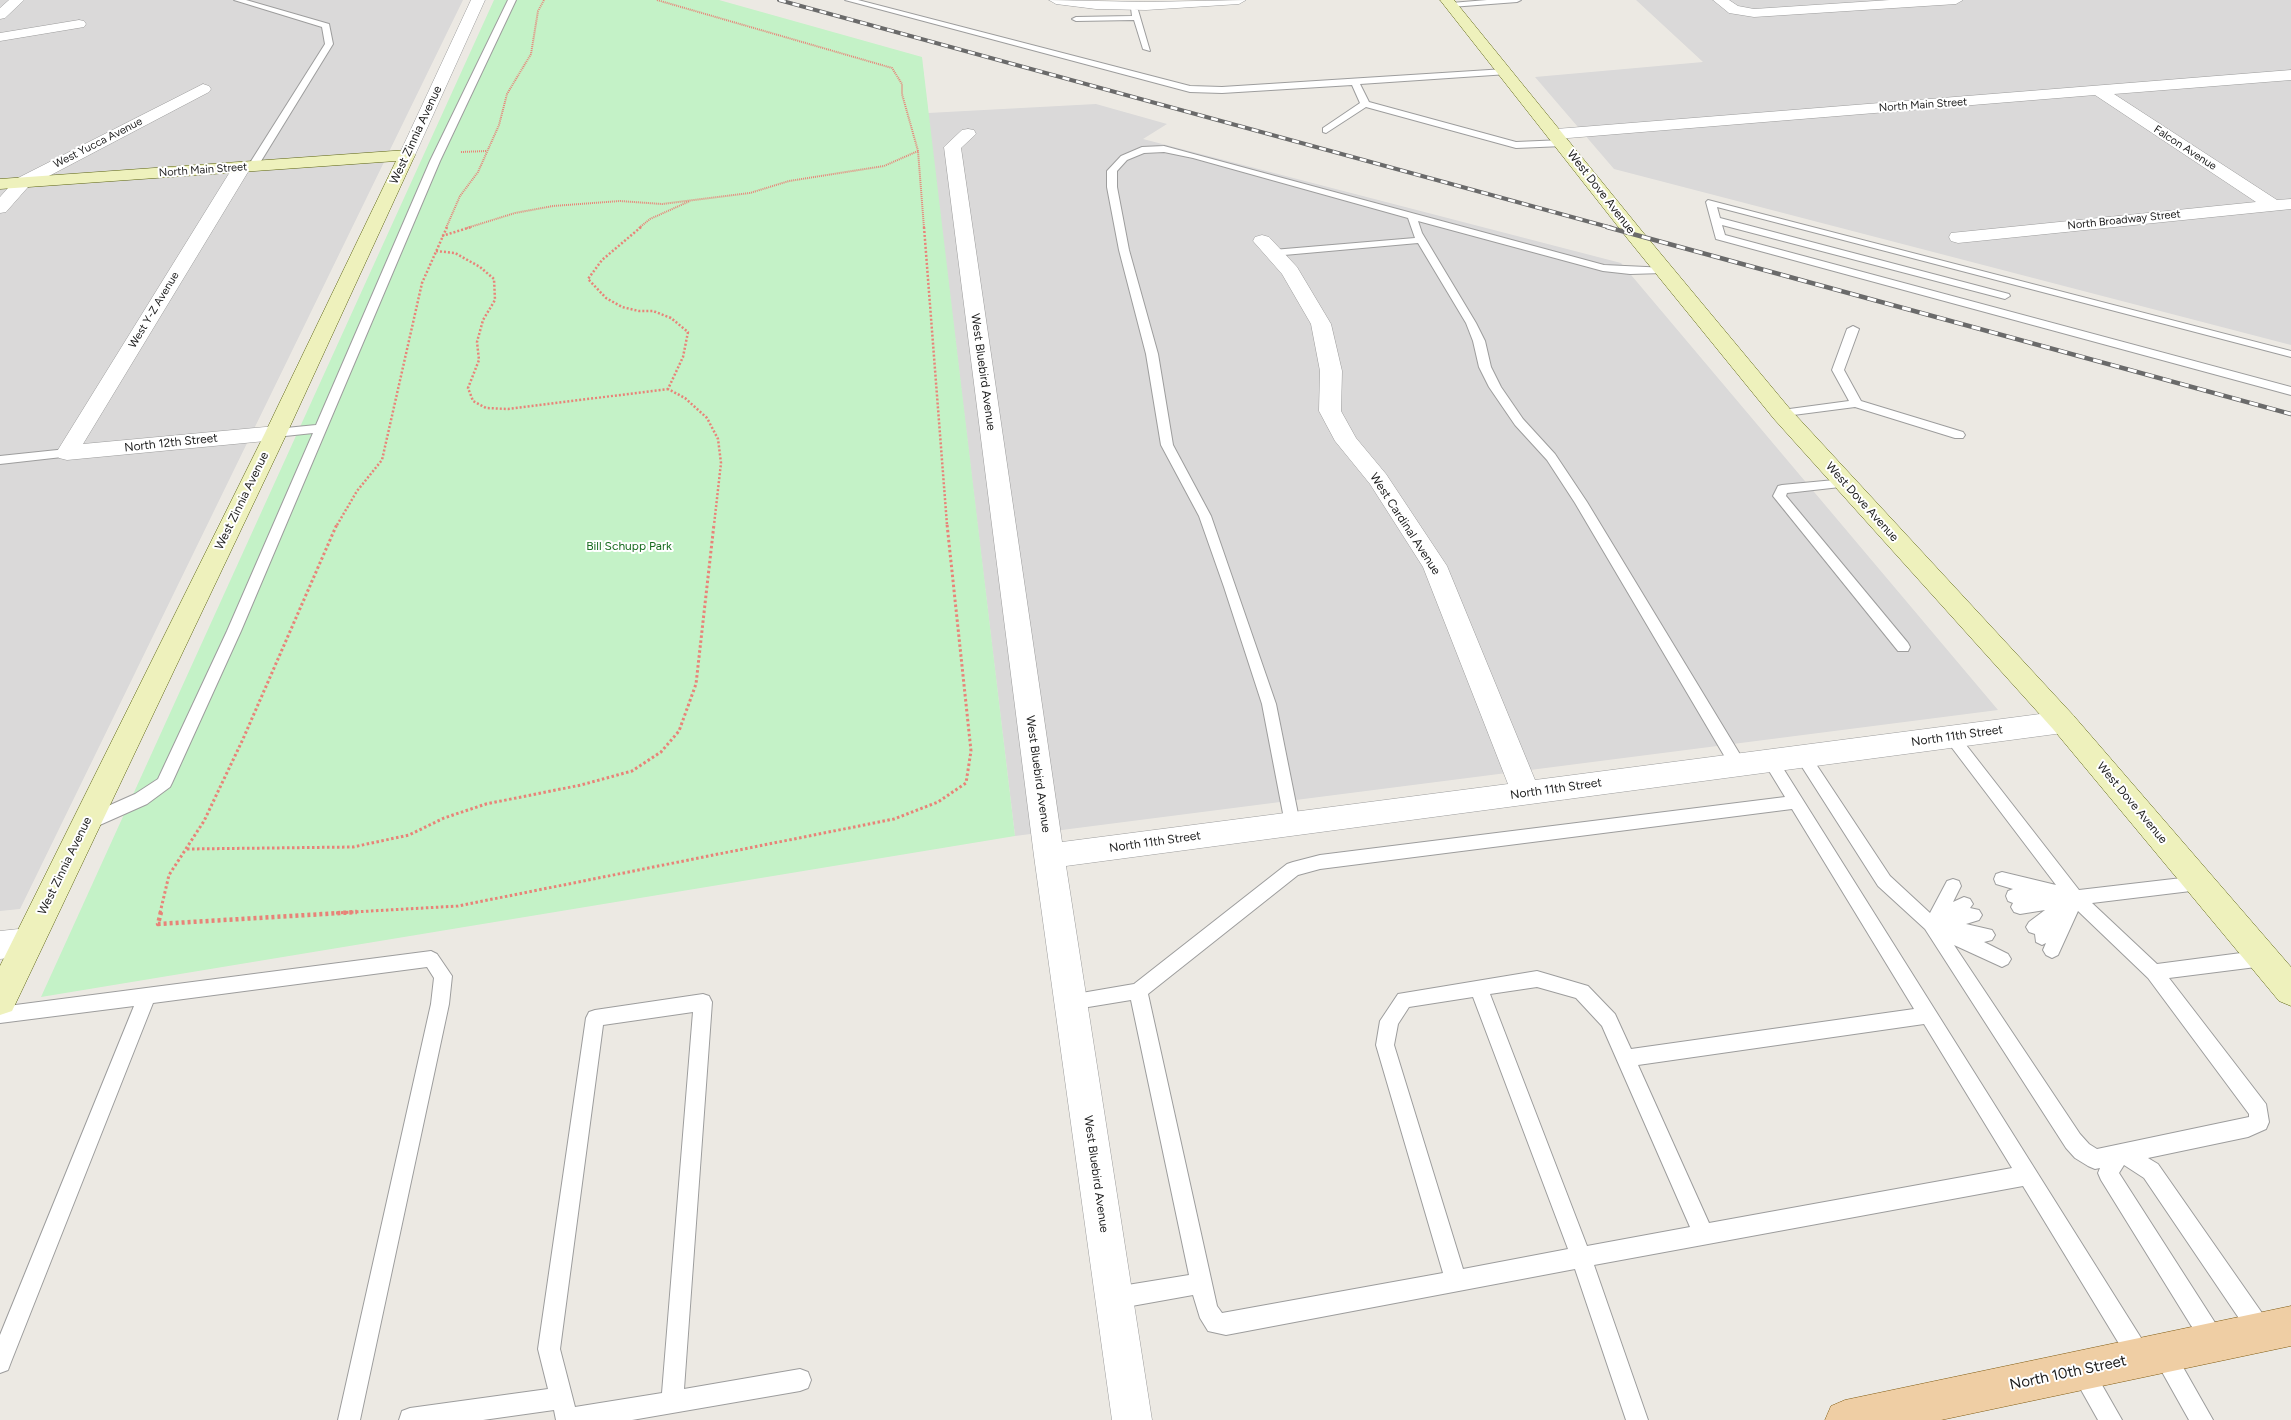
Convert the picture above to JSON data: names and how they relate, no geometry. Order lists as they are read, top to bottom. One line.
{"streets":{"main road":["North Main Street","West Zinnia Avenue","West Dove Avenue","North 10th Street"],"street":["West Yucca Avenue","Falcon Avenue","North Broadway Street","West Y-Z Avenue","West Bluebird Avenue","North 12th Street","West Cardinal Avenue","North 11th Street"]},"crossings":[["North Main Street","West Zinnia Avenue"],["North Main Street","West Yucca Avenue"],["North Main Street","Falcon Avenue"],["North Main Street","West Dove Avenue"],["North Main Street","West Y-Z Avenue"],["West Zinnia Avenue","North 12th Street"],["Falcon Avenue","North Broadway Street"],["West Dove Avenue","North 11th Street"],["West Y-Z Avenue","North 12th Street"],["West Bluebird Avenue","North 11th Street"],["West Cardinal Avenue","North 11th Street"]],"parks":["Bill Schupp Park"]}
